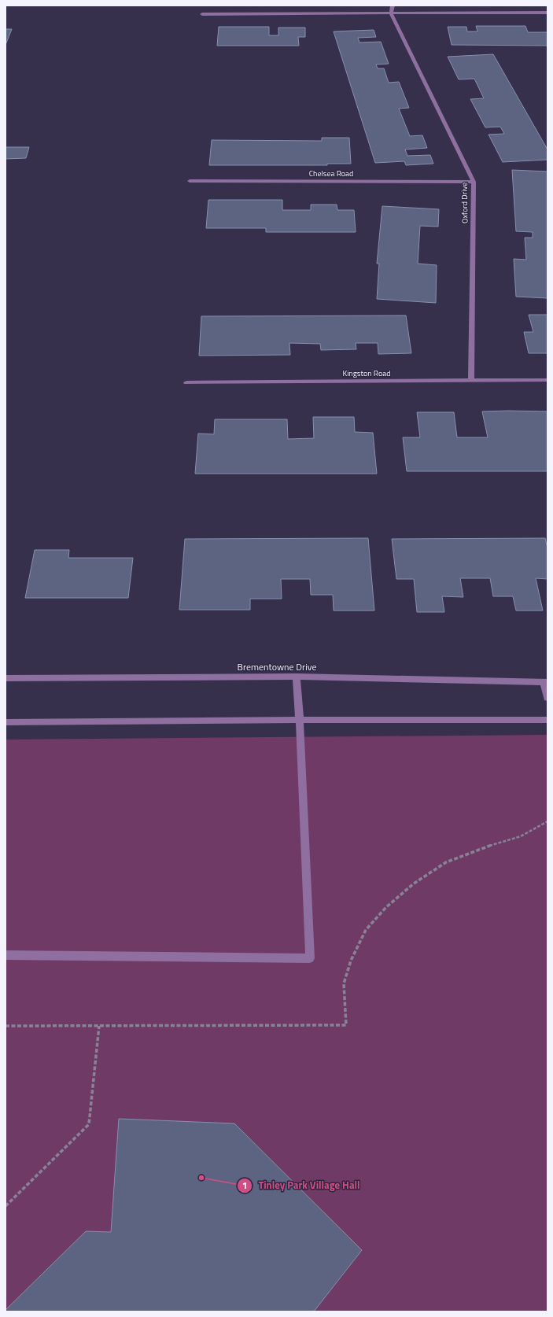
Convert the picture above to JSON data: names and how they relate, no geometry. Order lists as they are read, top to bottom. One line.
{"streets":{"street":["Chelsea Road","Oxford Drive","Kingston Road","Brementowne Drive"]},"crossings":[["Chelsea Road","Oxford Drive"],["Oxford Drive","Kingston Road"]],"places":["Tinley Park Village Hall"]}
